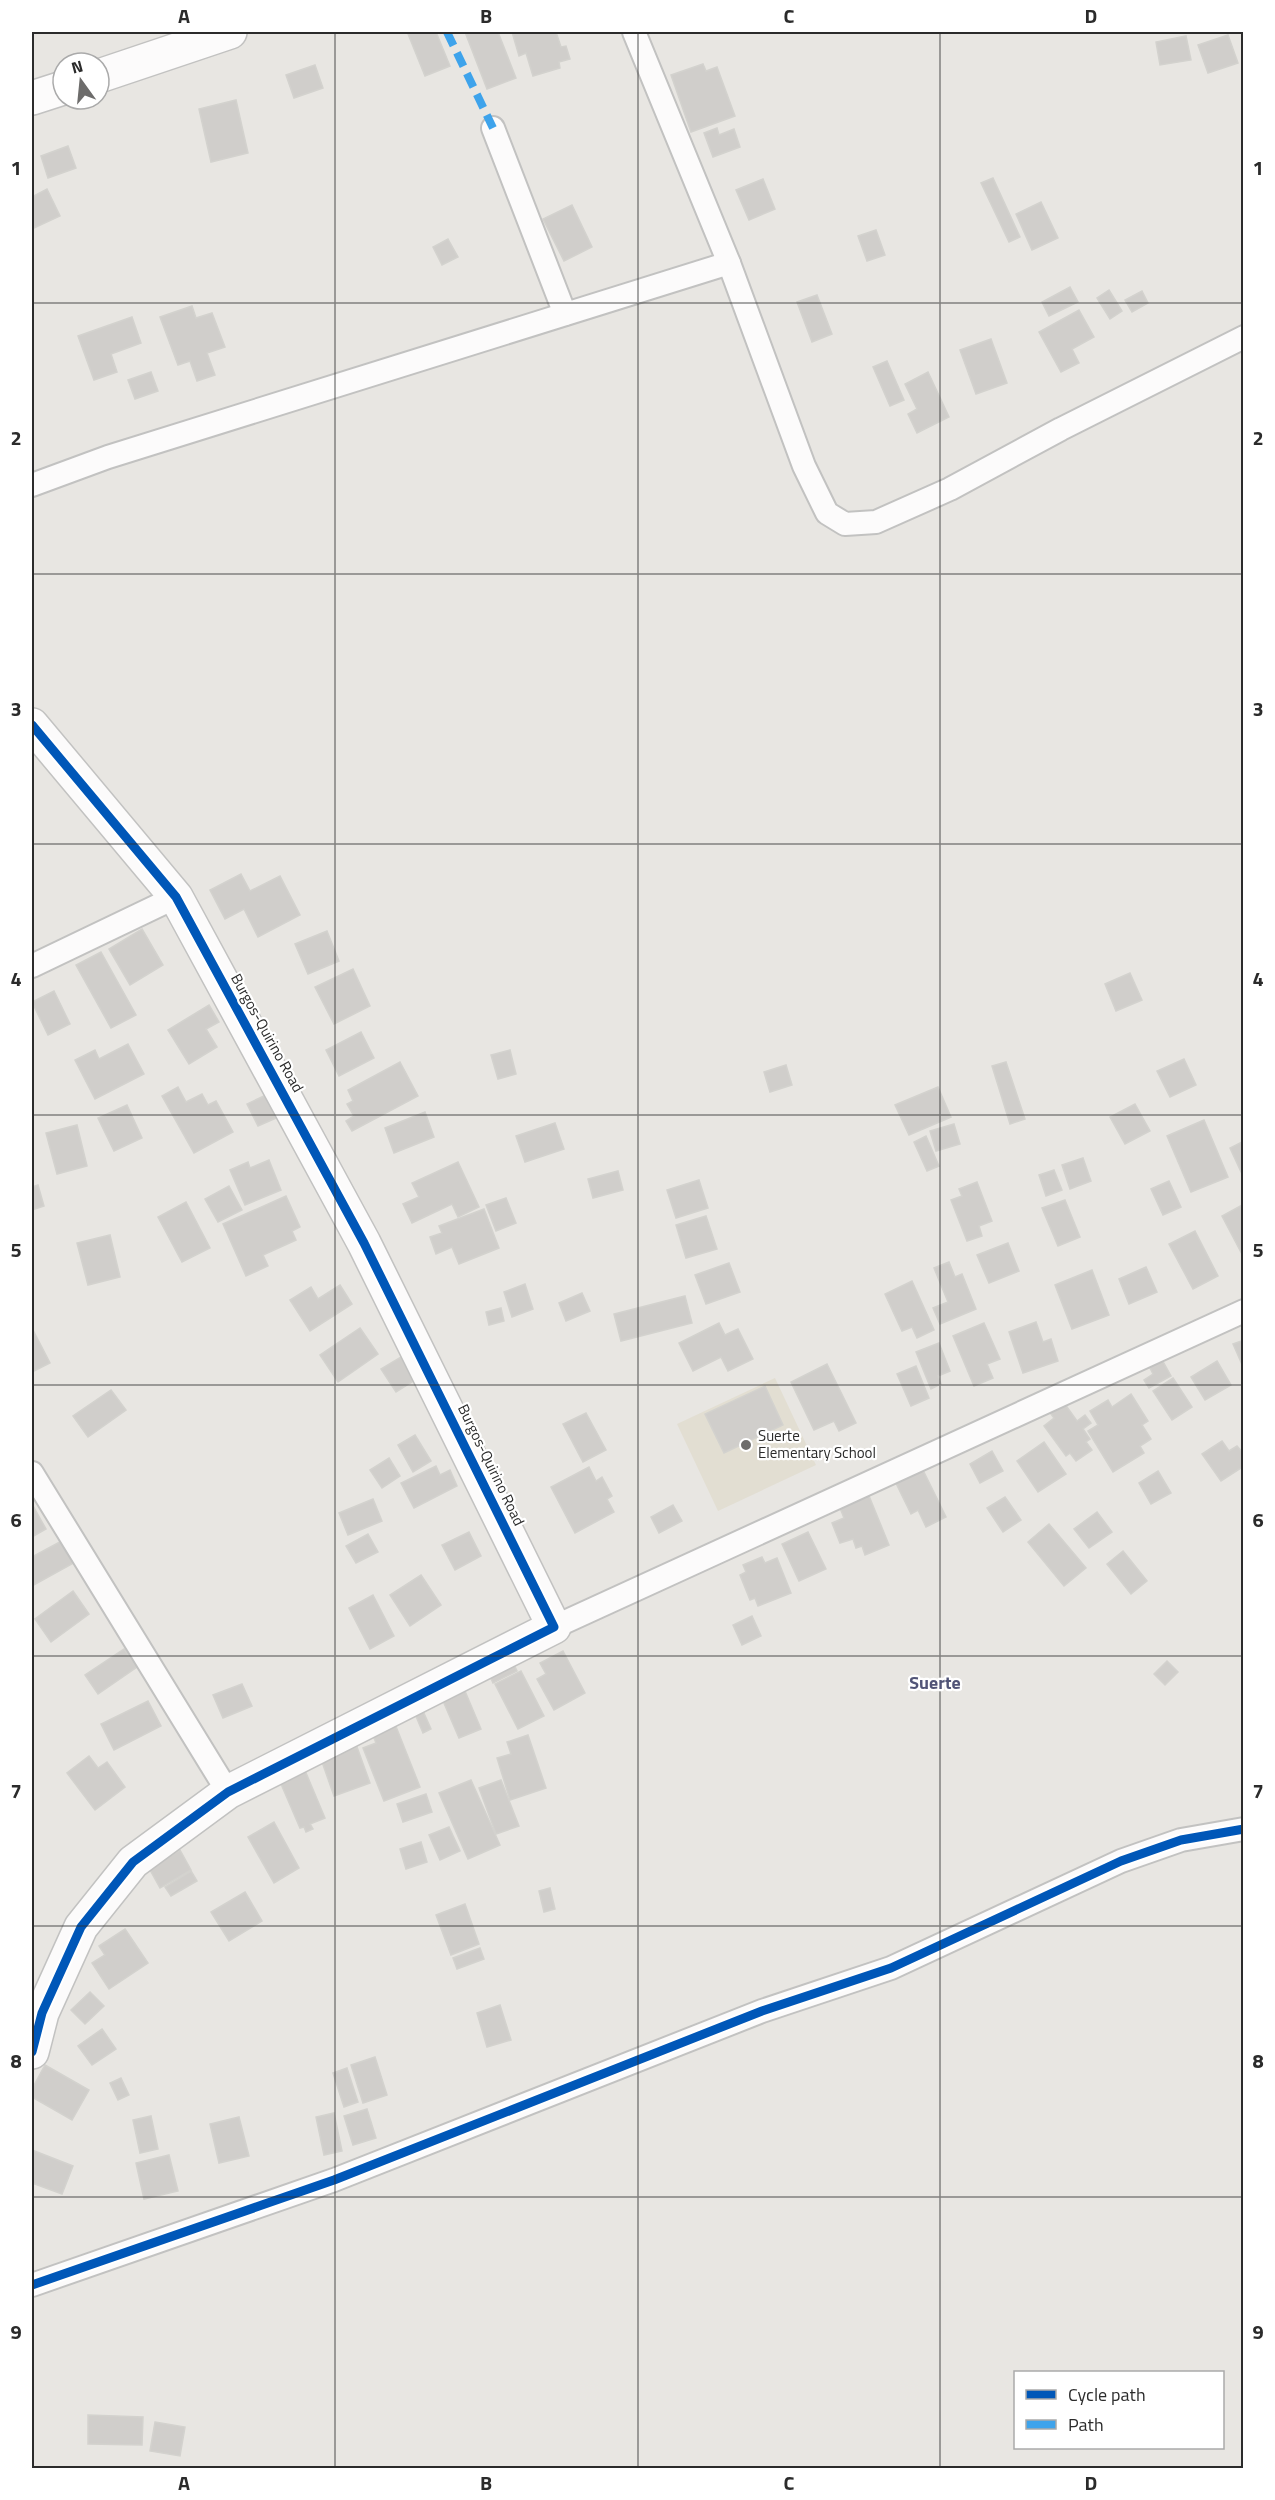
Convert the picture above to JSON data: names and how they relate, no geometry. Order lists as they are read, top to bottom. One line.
{"streets":{"street":["Burgos-Quirino Road"]},"districts":["Suerte"],"places":["Suerte Elementary School"],"legend":["Cycle path","Path"],"north":"top","grid":{"columns":["A","B","C","D"],"rows":["1","2","3","4","5","6","7","8","9"]}}
